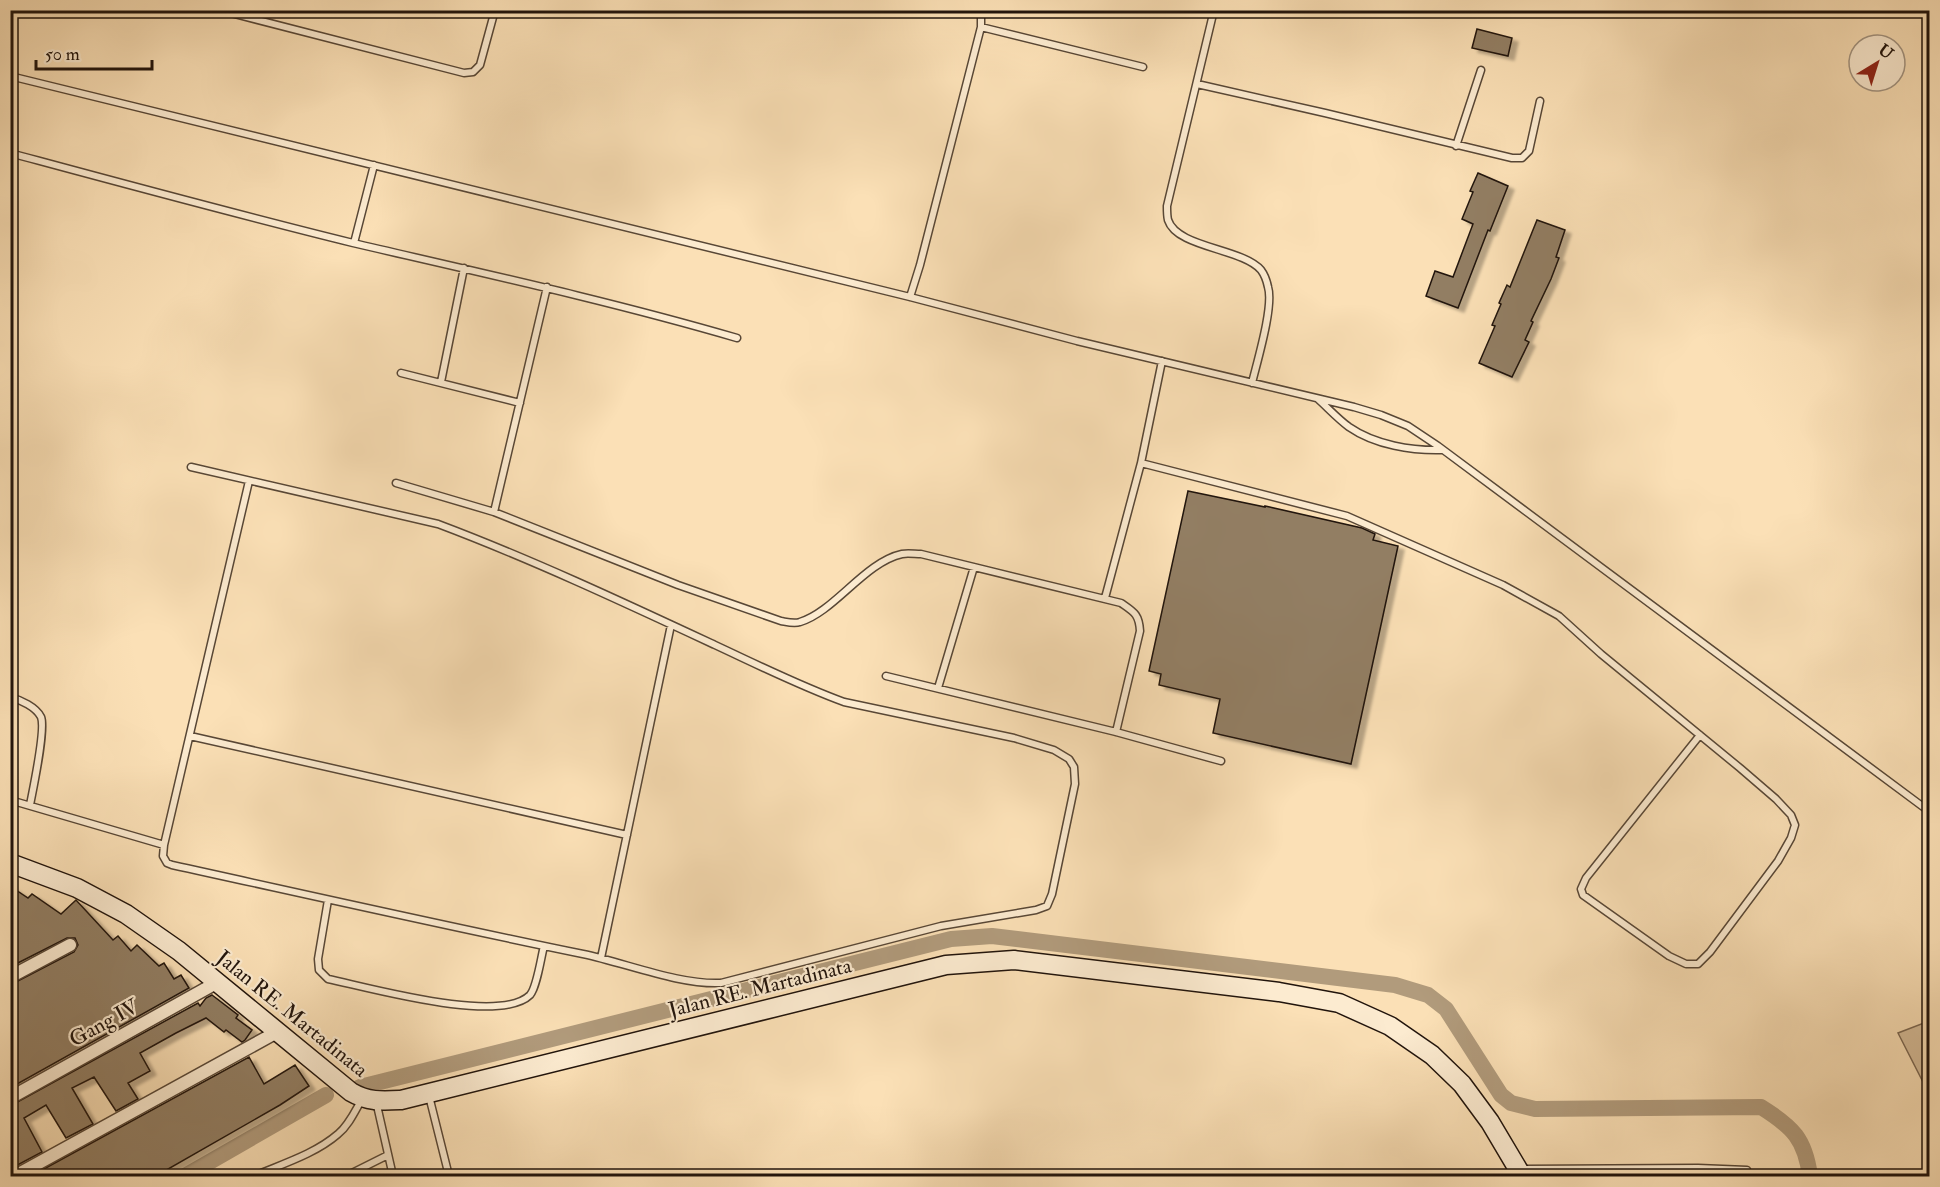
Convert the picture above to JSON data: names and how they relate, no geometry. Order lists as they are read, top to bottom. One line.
{"streets":{"main road":["Jalan RE. Martadinata"],"street":["Gang IV"]},"crossings":[["Jalan RE. Martadinata","Gang IV"]],"scale_bar":"50 m","north":"top right"}
